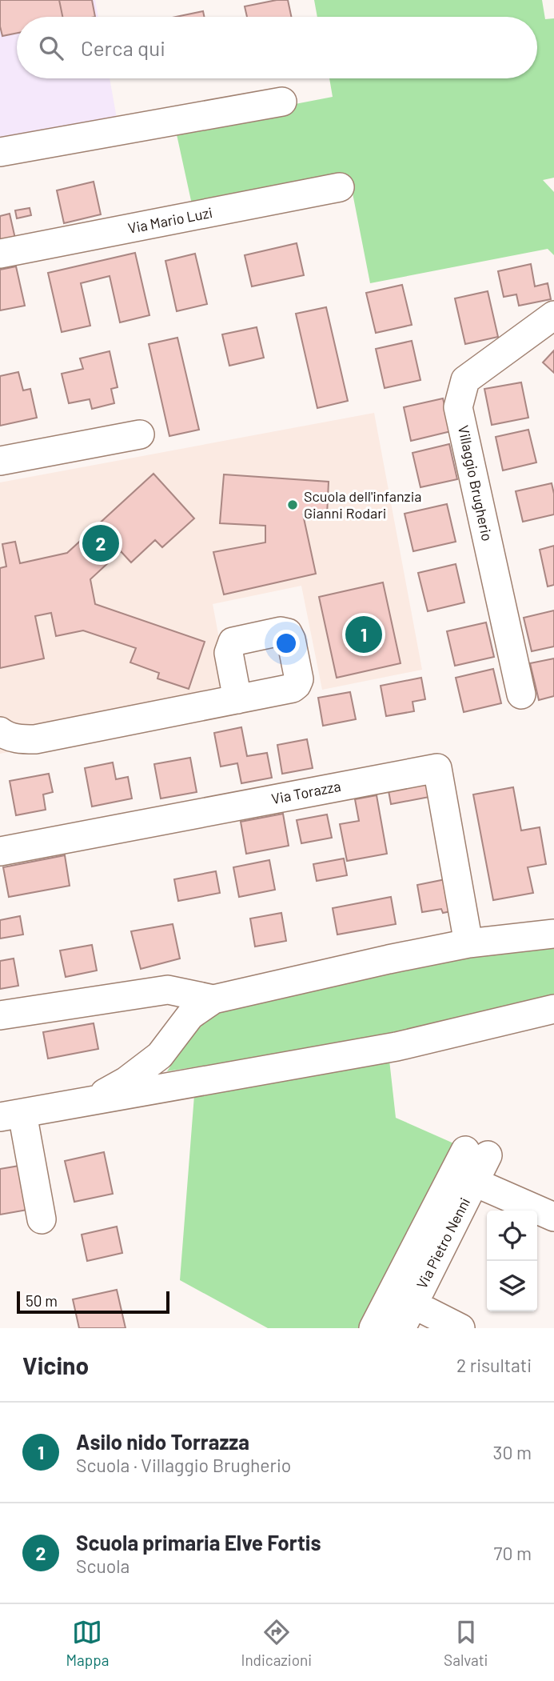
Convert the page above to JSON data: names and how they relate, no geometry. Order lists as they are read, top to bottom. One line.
{"streets":{"street":["Via Mario Luzi","Villaggio Brugherio","Via Torazza","Via Pietro Nenni"]},"places":["Scuola dell'infanzia Gianni Rodari"],"scale_bar":"50 m","page":{"search":"Cerca qui","pins":["2","1"],"scale":"50 m","heading":["Vicino","2 risultati"],"list":[{"mark":"1","name":"Asilo nido Torrazza","note":"Scuola · Villaggio Brugherio","value":"30 m"},{"mark":"2","name":"Scuola primaria Elve Fortis","note":"Scuola","value":"70 m"}],"nav":["Mappa","Indicazioni","Salvati"]}}
